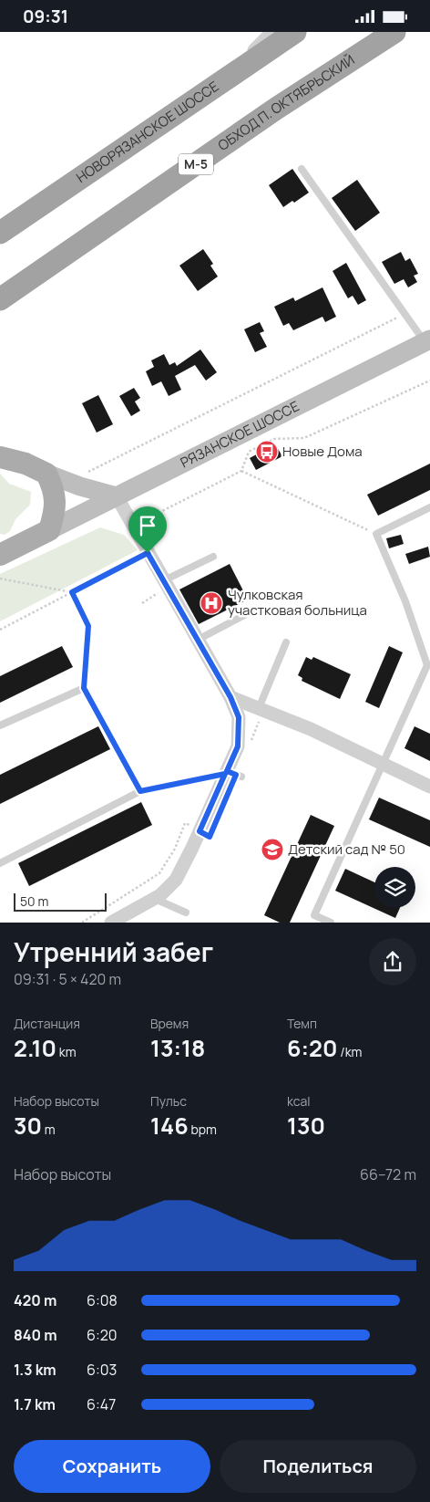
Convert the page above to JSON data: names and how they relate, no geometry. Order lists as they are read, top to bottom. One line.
{"streets":{"highway":["ОБХОД П. ОКТЯБРЬСКИЙ","НОВОРЯЗАНСКОЕ ШОССЕ","М-5"],"main road":["РЯЗАНСКОЕ ШОССЕ"]},"places":{"bus stop":["Новые Дома"],"hospital":["Чулковская участковая больница"],"school or university":["Детский сад № 50"]},"scale_bar":"50 m","page":{"status":"09:31","scale":"50 m","heading":["Утренний забег","09:31 · 5 × 420 m"],"stats":[["Дистанция","2.10 km"],["Время","13:18"],["Темп","6:20 /km"],["Набор высоты","30 m"],["Пульс","146 bpm"],["kcal","130"]],"chart":["Набор высоты","66–72 m"],"list":[{"name":"420 m","note":"6:08"},{"name":"840 m","note":"6:20"},{"name":"1.3 km","note":"6:03"},{"name":"1.7 km","note":"6:47"}],"buttons":["Сохранить","Поделиться"]}}
